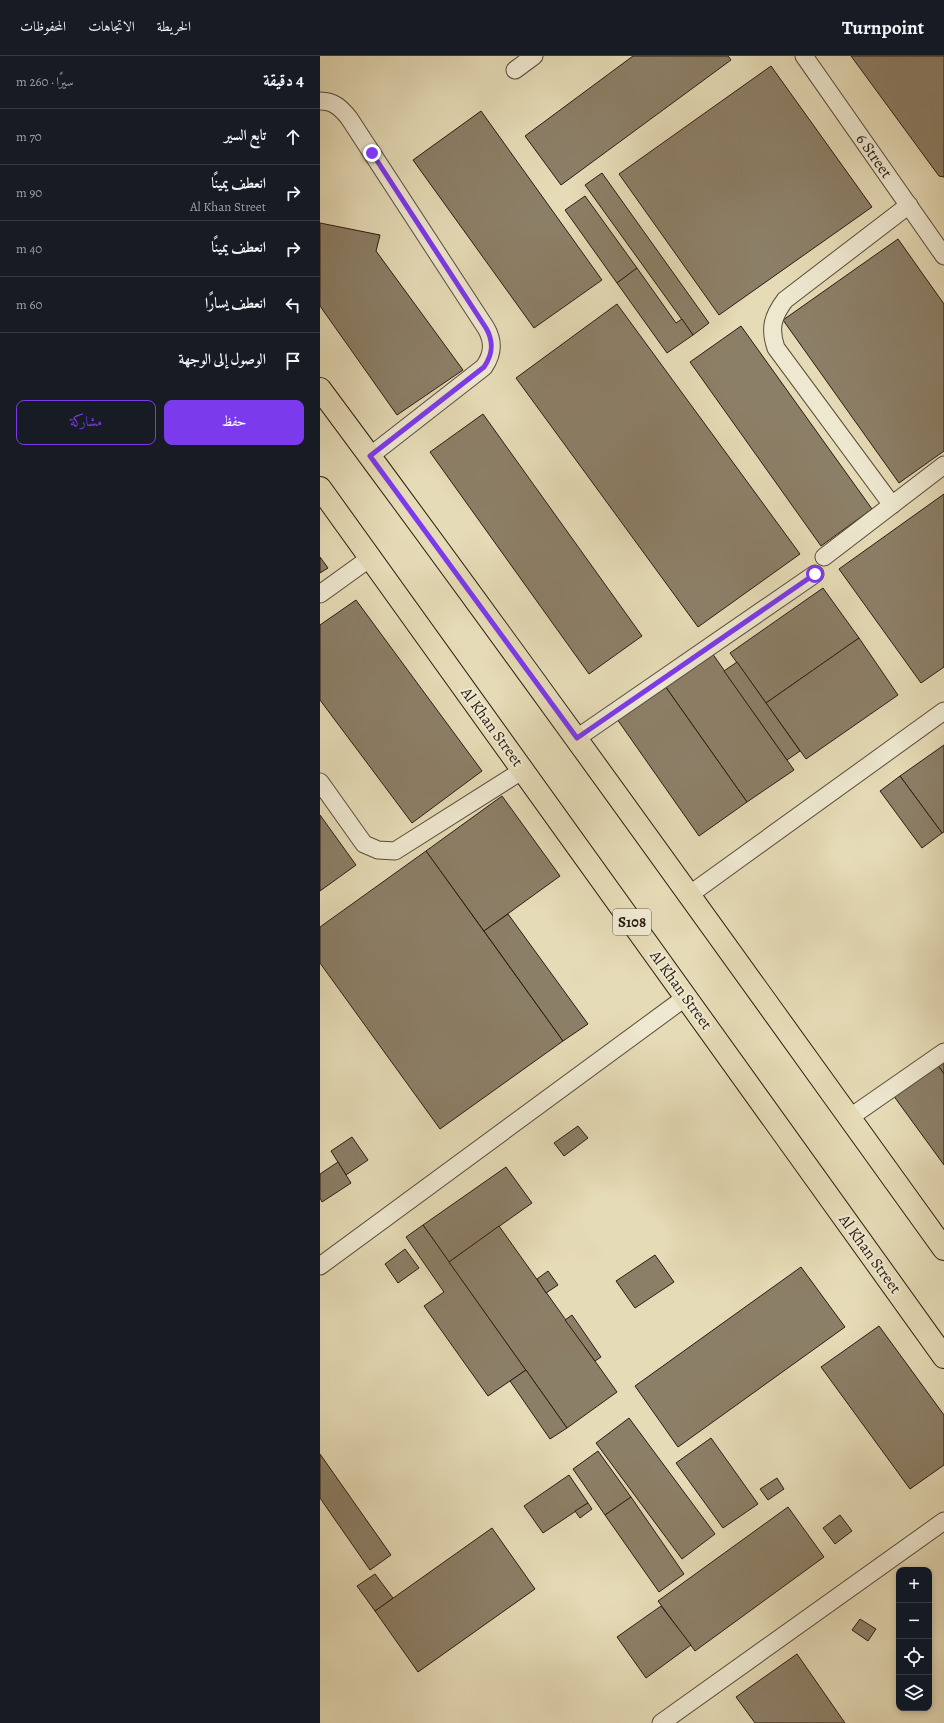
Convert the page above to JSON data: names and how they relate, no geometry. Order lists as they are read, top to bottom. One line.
{"streets":{"main road":["Al Khan Street","S108"],"lane":["6 Street"]},"page":{"header":"Turnpoint","nav":["الخريطة","الاتجاهات","المحفوظات"],"heading":["4 دقيقة","سيرًا · 260 m"],"list":[["تابع السير","70 m"],["انعطف يمينًا","Al Khan Street","90 m"],["انعطف يمينًا","40 m"],["انعطف يسارًا","60 m"],"الوصول إلى الوجهة"],"buttons":["حفظ","مشاركة"],"map_buttons":["+","−"]}}
